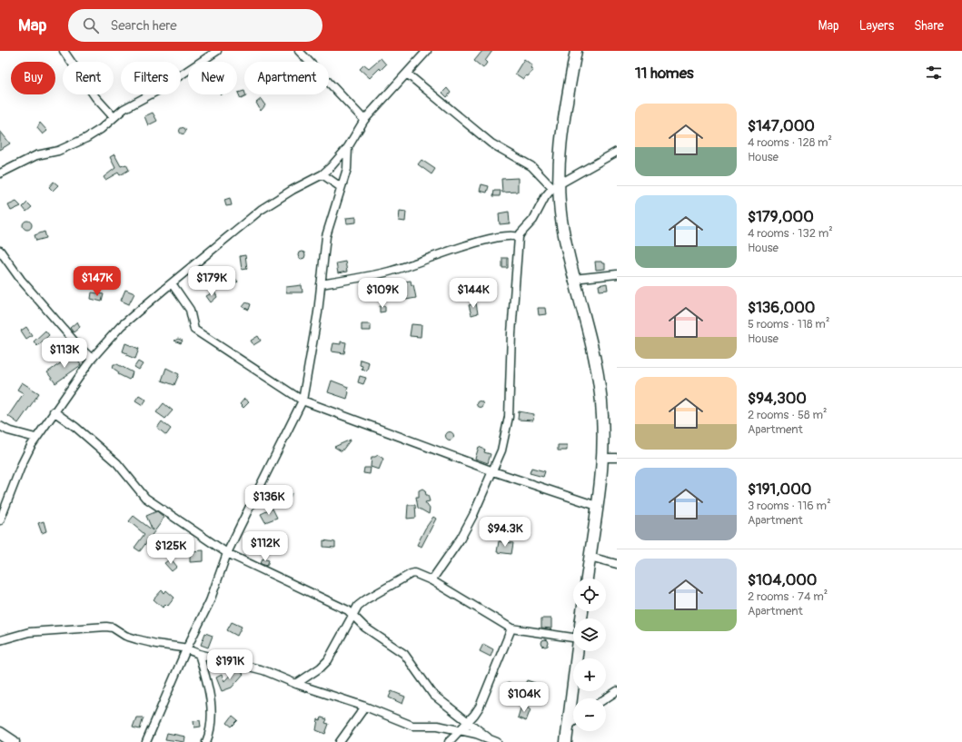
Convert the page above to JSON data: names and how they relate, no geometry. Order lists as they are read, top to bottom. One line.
{"page":{"header":"Map","search":"Search here","nav":["Map","Layers","Share"],"heading":"11 homes","chip":["Buy","Rent","Filters","New","Apartment"],"list":[{"name":"$147,000","note":"4 rooms · 128 m² · House"},{"name":"$179,000","note":"4 rooms · 132 m² · House"},{"name":"$136,000","note":"5 rooms · 118 m² · House"},{"name":"$94,300","note":"2 rooms · 58 m² · Apartment"},{"name":"$191,000","note":"3 rooms · 116 m² · Apartment"},{"name":"$104,000","note":"2 rooms · 74 m² · Apartment"}],"price":["$147K","$179K","$109K","$144K","$113K","$136K","$94.3K","$112K","$125K","$191K","$104K"],"map_buttons":["+","−"]}}
